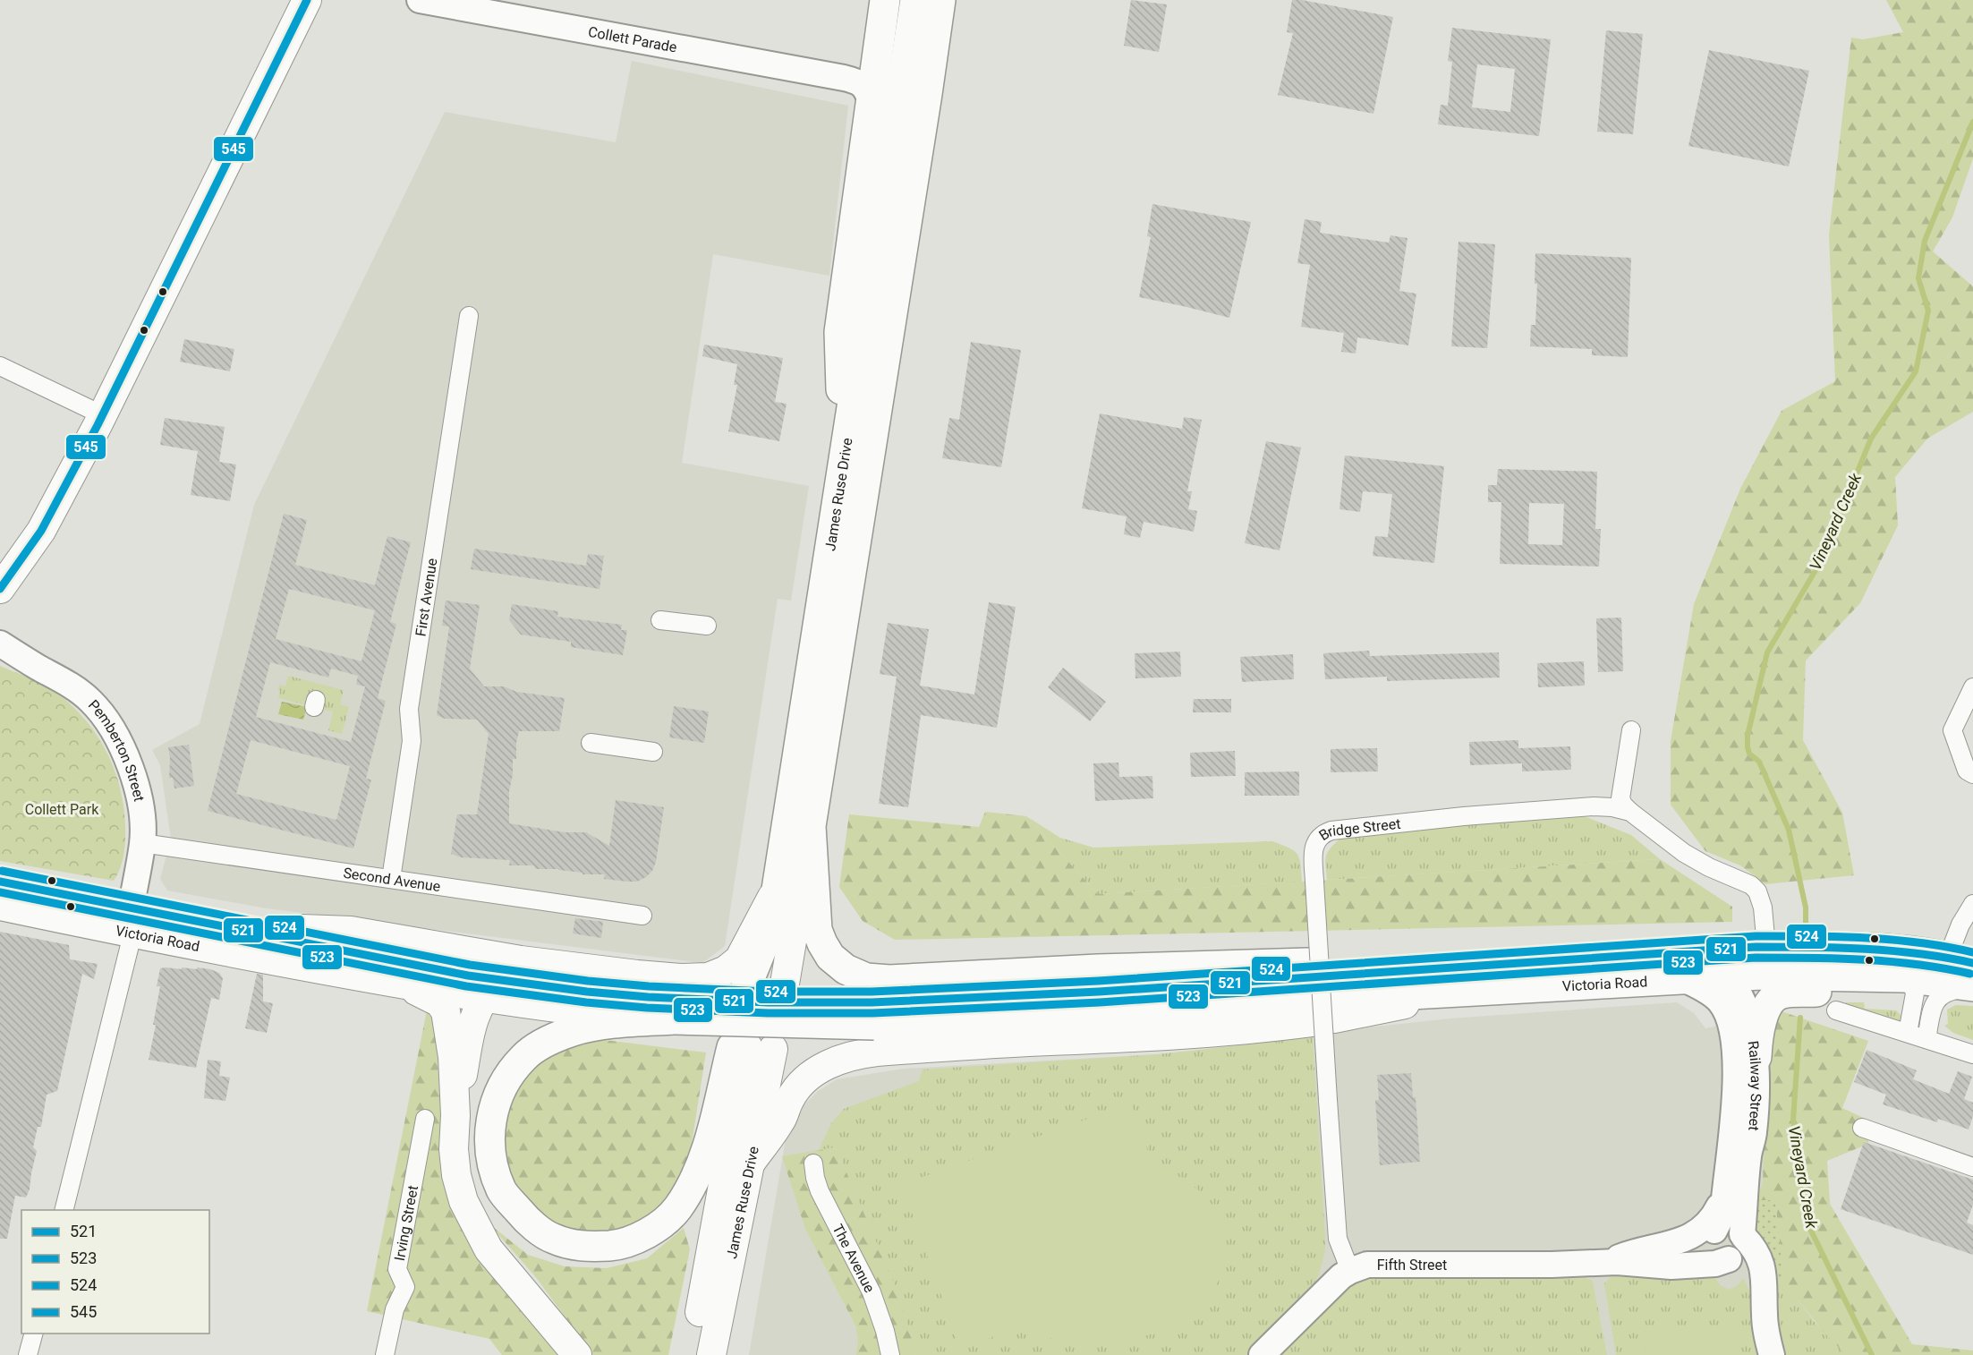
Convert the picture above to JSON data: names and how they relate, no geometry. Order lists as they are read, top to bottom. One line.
{"streets":{"highway":["James Ruse Drive","Victoria Road"],"street":["Collett Parade","First Avenue","Pemberton Street","Bridge Street","Second Avenue","Railway Street","Irving Street","The Avenue","Fifth Street"]},"crossings":[["First Avenue","Second Avenue"],["Pemberton Street","Second Avenue"],["Pemberton Street","Victoria Road"],["Bridge Street","Victoria Road"],["Bridge Street","Fifth Street"],["Victoria Road","Railway Street"],["Railway Street","Fifth Street"]],"water":["Vineyard Creek"],"parks":["Collett Park"],"lines":["transit line 545","transit line 524","transit line 521","transit line 523"],"legend":["521","523","524","545"]}
